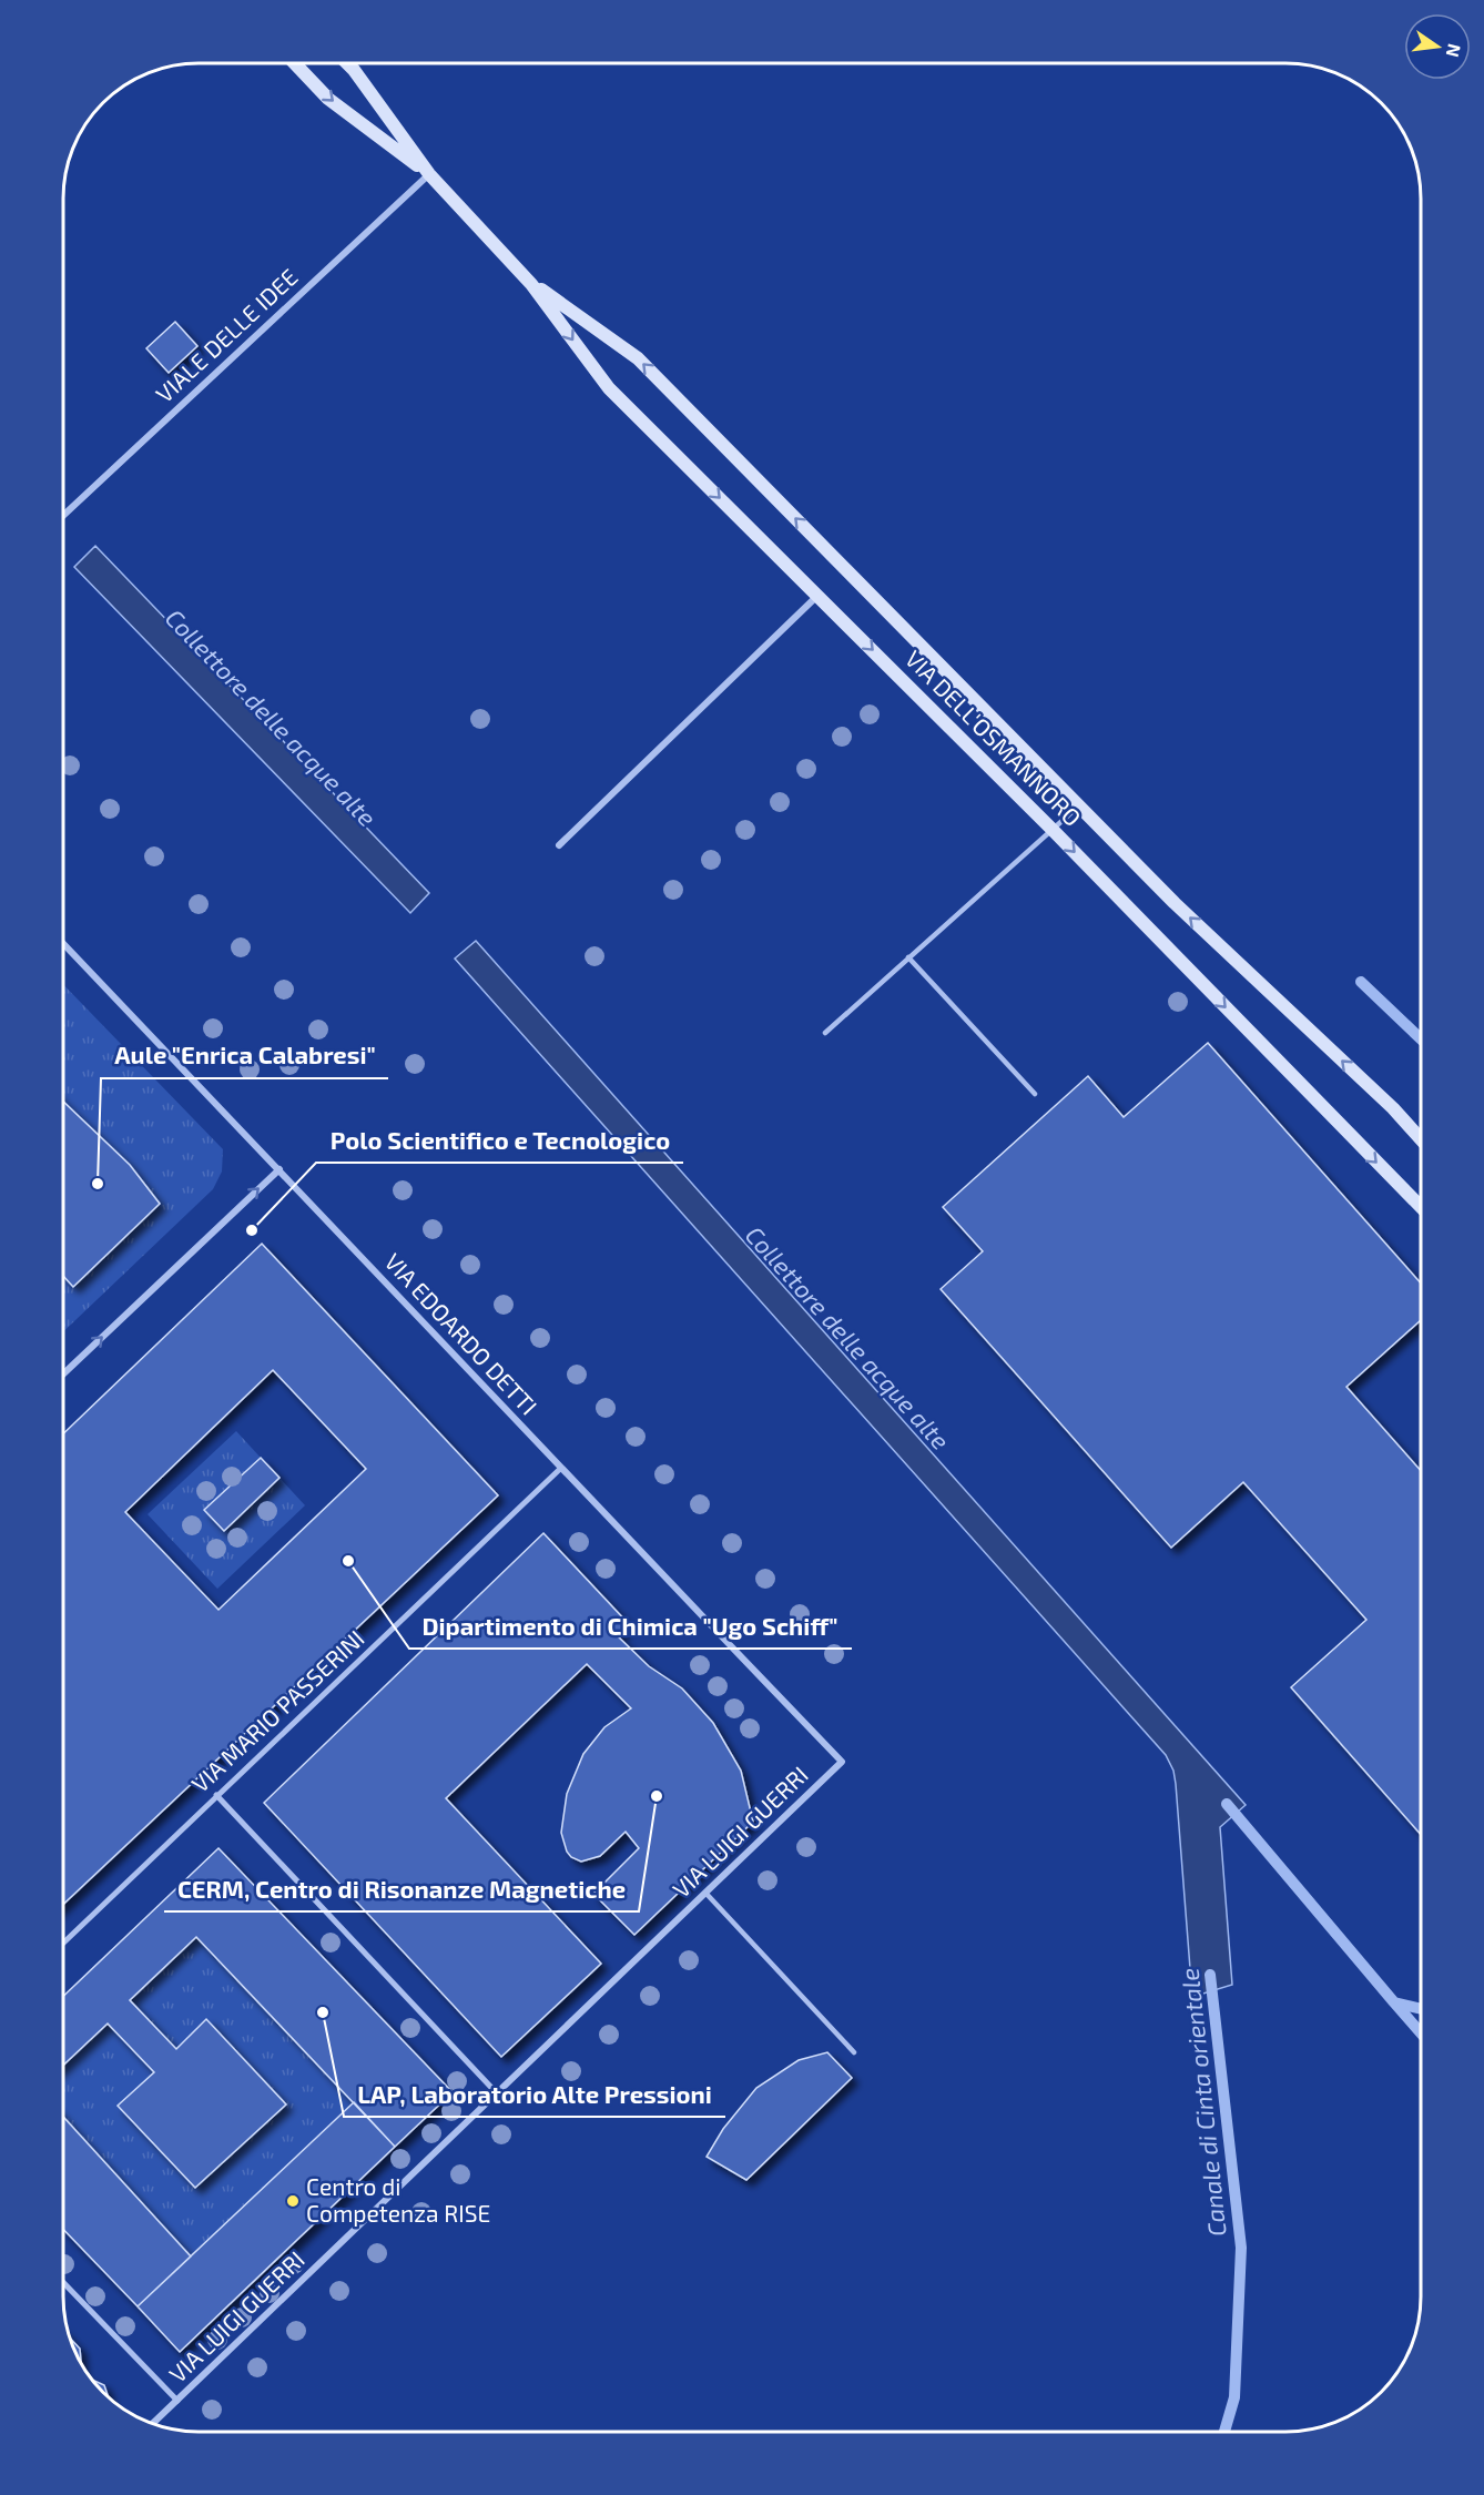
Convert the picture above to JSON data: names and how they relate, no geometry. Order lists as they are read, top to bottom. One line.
{"streets":{"main road":["VIA DELL'OSMANNORO"],"street":["VIALE DELLE IDEE","VIA EDOARDO DETTI","VIA MARIO PASSERINI","VIA LUIGI GUERRI"]},"crossings":[["VIALE DELLE IDEE","VIA DELL'OSMANNORO"],["VIA EDOARDO DETTI","VIA MARIO PASSERINI"],["VIA EDOARDO DETTI","VIA LUIGI GUERRI"]],"water":["Collettore delle acque alte","Canale di Cinta orientale"],"places":["Aule \"Enrica Calabresi\"","Polo Scientifico e Tecnologico","Dipartimento di Chimica \"Ugo Schiff\"","CERM, Centro di Risonanze Magnetiche","LAP, Laboratorio Alte Pressioni","Centro di Competenza RISE"],"north":"right"}
